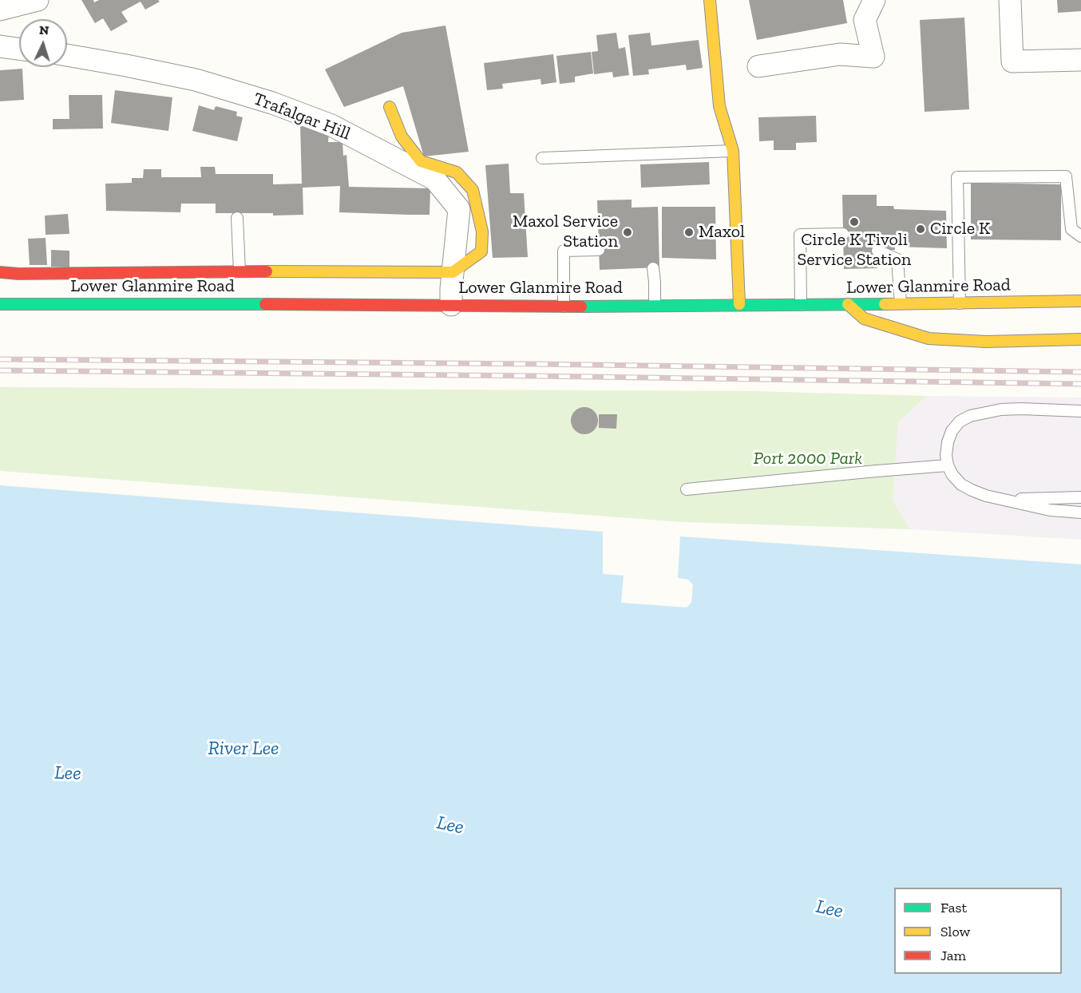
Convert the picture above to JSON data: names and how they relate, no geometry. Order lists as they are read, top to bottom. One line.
{"streets":{"main road":["Lower Glanmire Road"],"street":["Trafalgar Hill"]},"crossings":[["Trafalgar Hill","Lower Glanmire Road"]],"water":["River Lee","Lee"],"parks":["Port 2000 Park"],"places":["Circle K Tivoli Service Station","Circle K","Maxol Service Station","Maxol"],"legend":["Fast","Slow","Jam"],"north":"top"}
